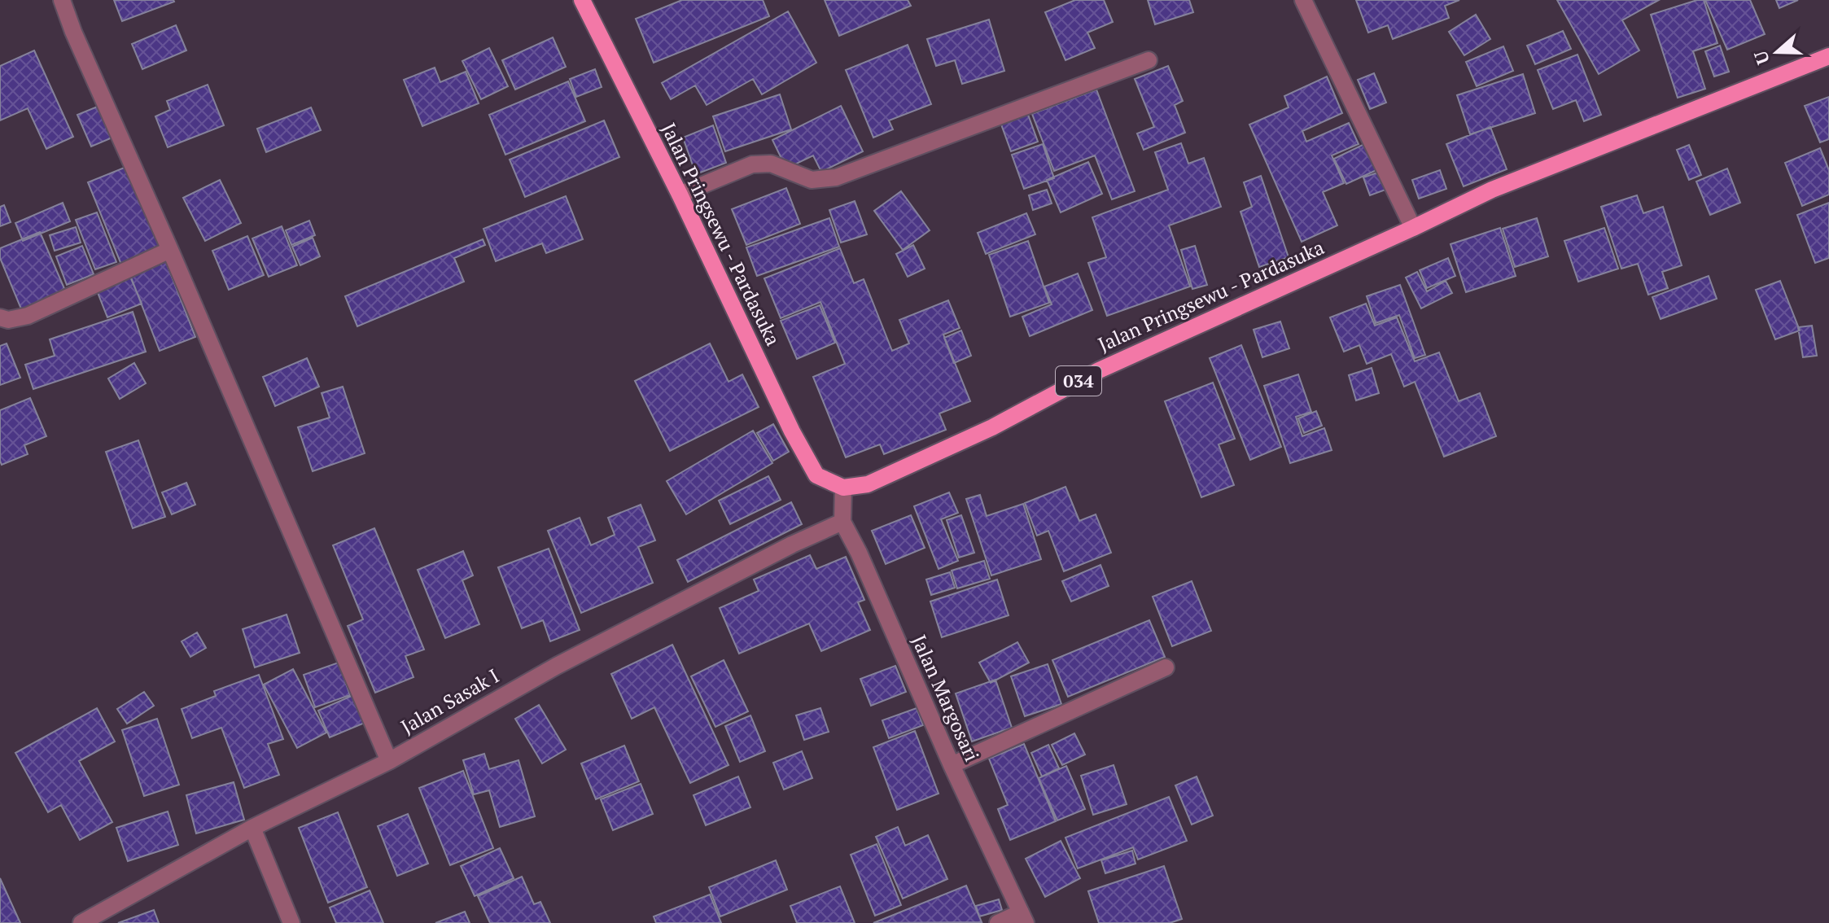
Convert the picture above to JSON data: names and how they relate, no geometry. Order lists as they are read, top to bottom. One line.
{"streets":{"main road":["Jalan Pringsewu - Pardasuka","034"],"street":["Jalan Margosari","Jalan Sasak I"]},"crossings":[["Jalan Pringsewu - Pardasuka","Jalan Margosari"],["Jalan Margosari","Jalan Sasak I"]],"north":"left"}
